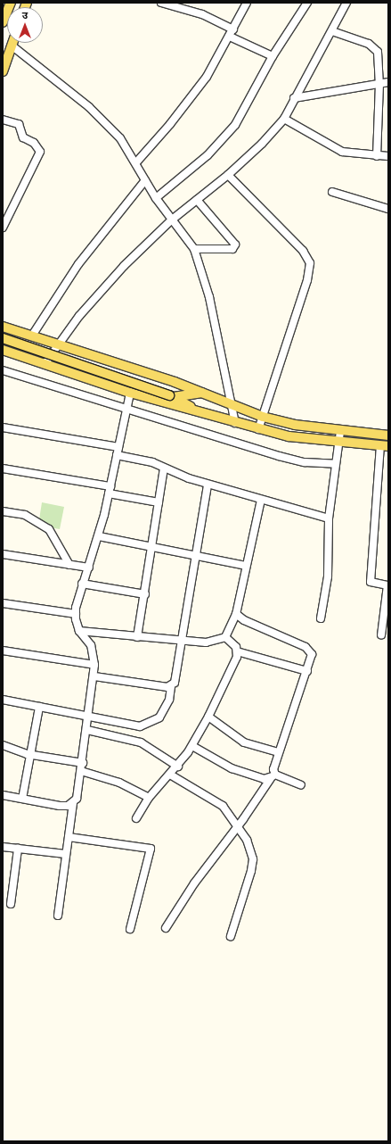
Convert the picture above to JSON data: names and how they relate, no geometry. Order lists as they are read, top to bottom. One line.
{"north":"top"}
